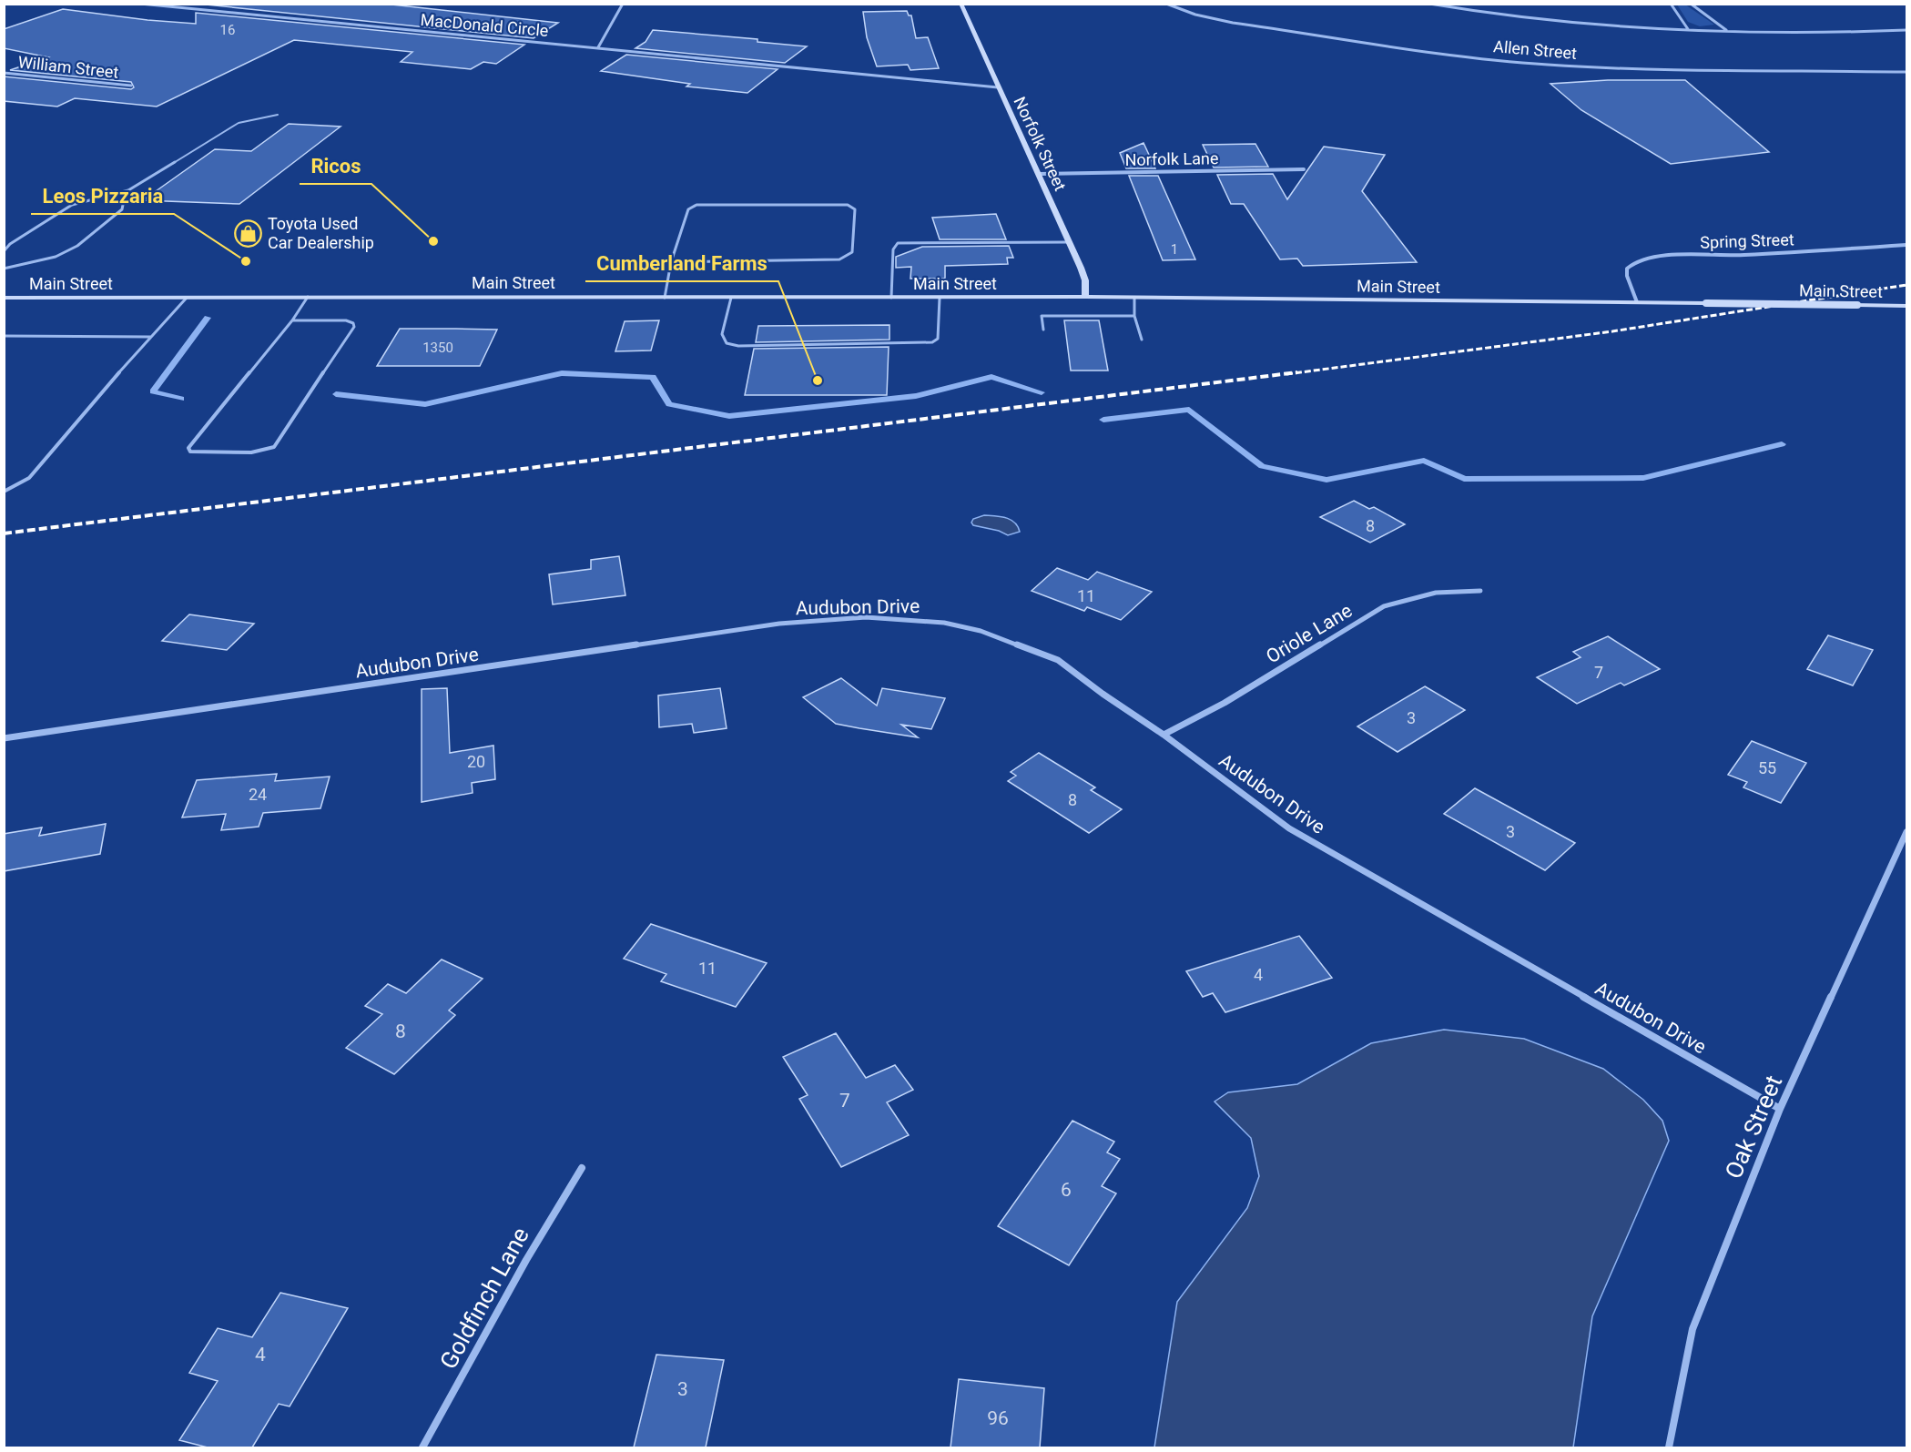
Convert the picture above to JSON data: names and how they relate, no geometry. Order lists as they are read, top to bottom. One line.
{"streets":{"main road":["Norfolk Street","Main Street"],"street":["MacDonald Circle","Allen Street","William Street","Norfolk Lane","Spring Street","Audubon Drive","Oriole Lane","Oak Street","Goldfinch Lane"]},"crossings":[["MacDonald Circle","Norfolk Street"],["Norfolk Street","Norfolk Lane"],["Norfolk Street","Main Street"],["Spring Street","Main Street"],["Audubon Drive","Oriole Lane"],["Audubon Drive","Oak Street"]],"places":{"shop":["Toyota Used Car Dealership"],"other":["Ricos","Leos Pizzaria","Cumberland Farms"]},"house_numbers":["16","1","1350","8","11","7","3","20","55","24","8","3","11","4","8","7","6","4","3","96"]}
